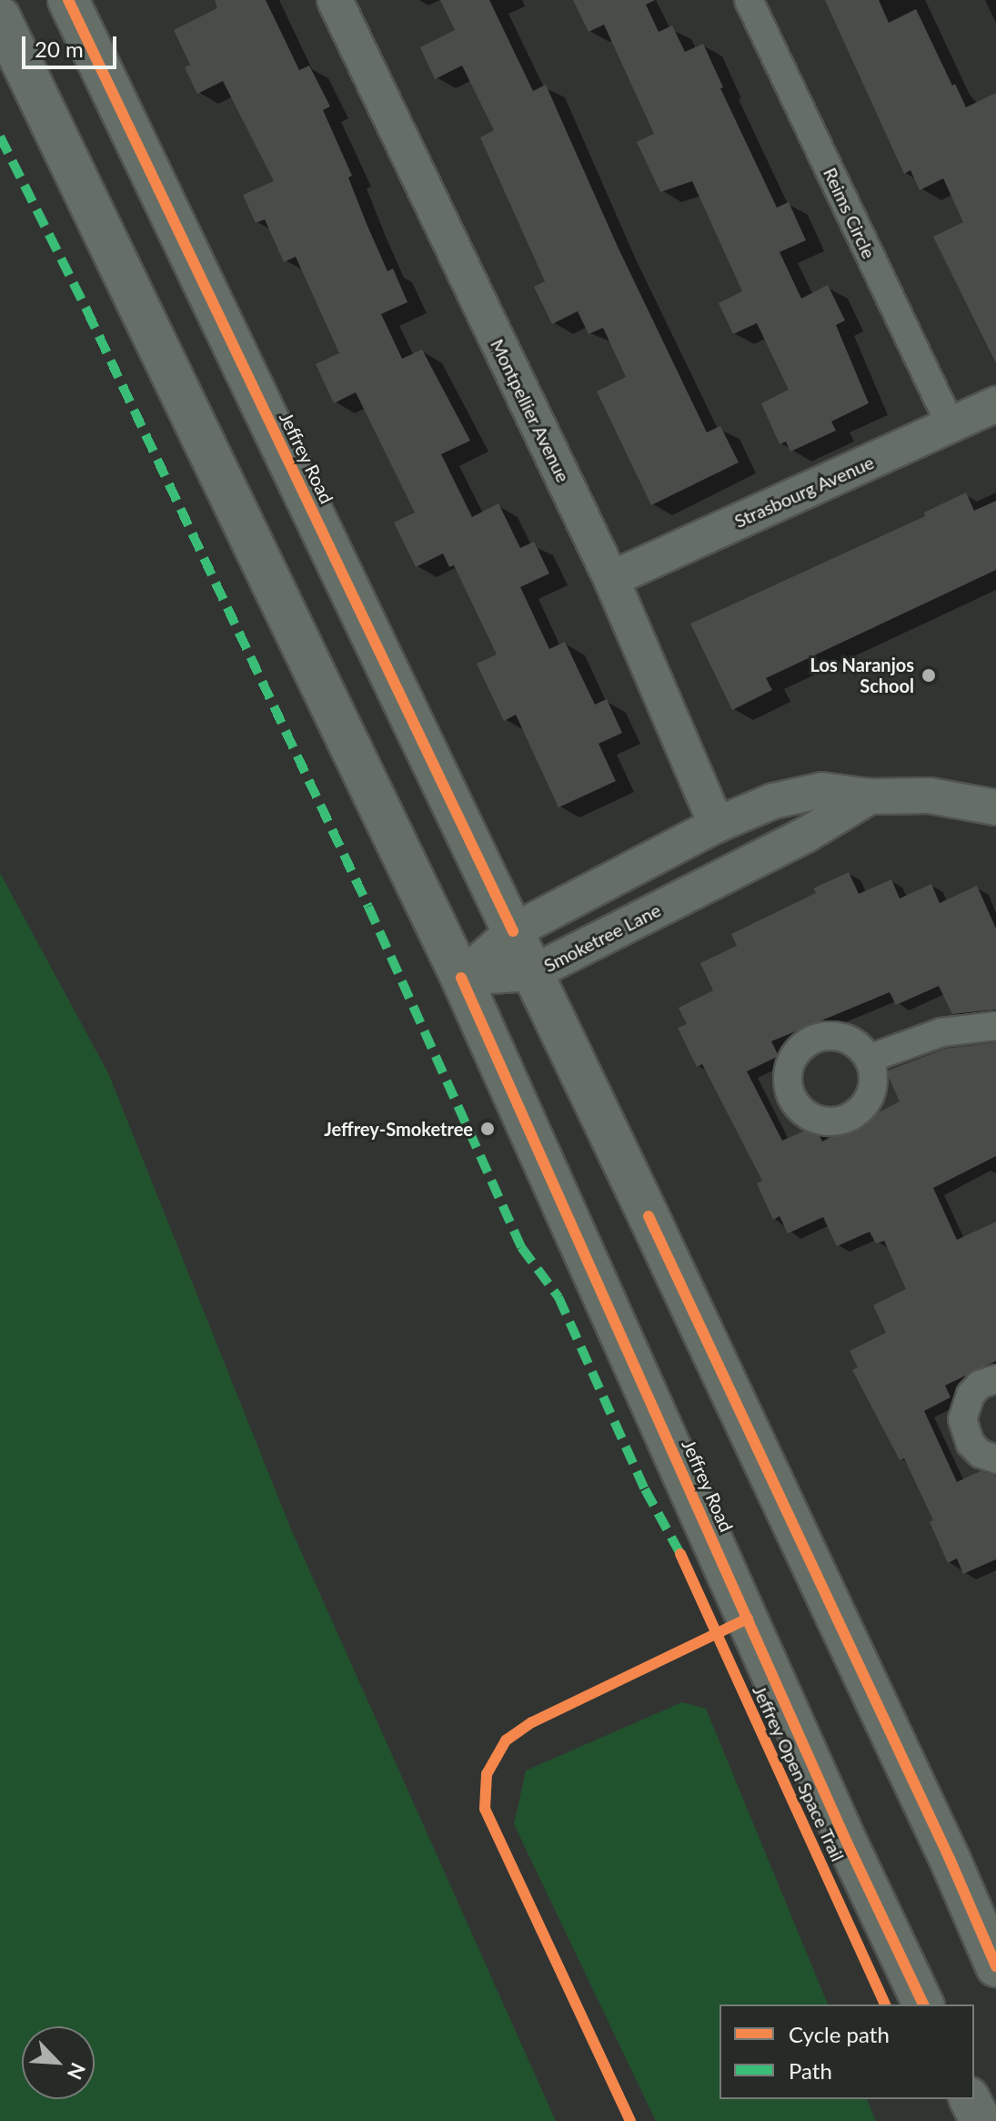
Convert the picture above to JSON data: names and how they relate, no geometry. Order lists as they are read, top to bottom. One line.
{"streets":{"main road":["Jeffrey Road"],"street":["Reims Circle","Montpellier Avenue","Strasbourg Avenue","Smoketree Lane"],"cycle path":["Jeffrey Open Space Trail"]},"crossings":[["Reims Circle","Strasbourg Avenue"],["Montpellier Avenue","Strasbourg Avenue"],["Jeffrey Road","Smoketree Lane"]],"places":["Los Naranjos School","Jeffrey-Smoketree"],"legend":["Cycle path","Path"],"scale_bar":"20 m","north":"bottom right"}
